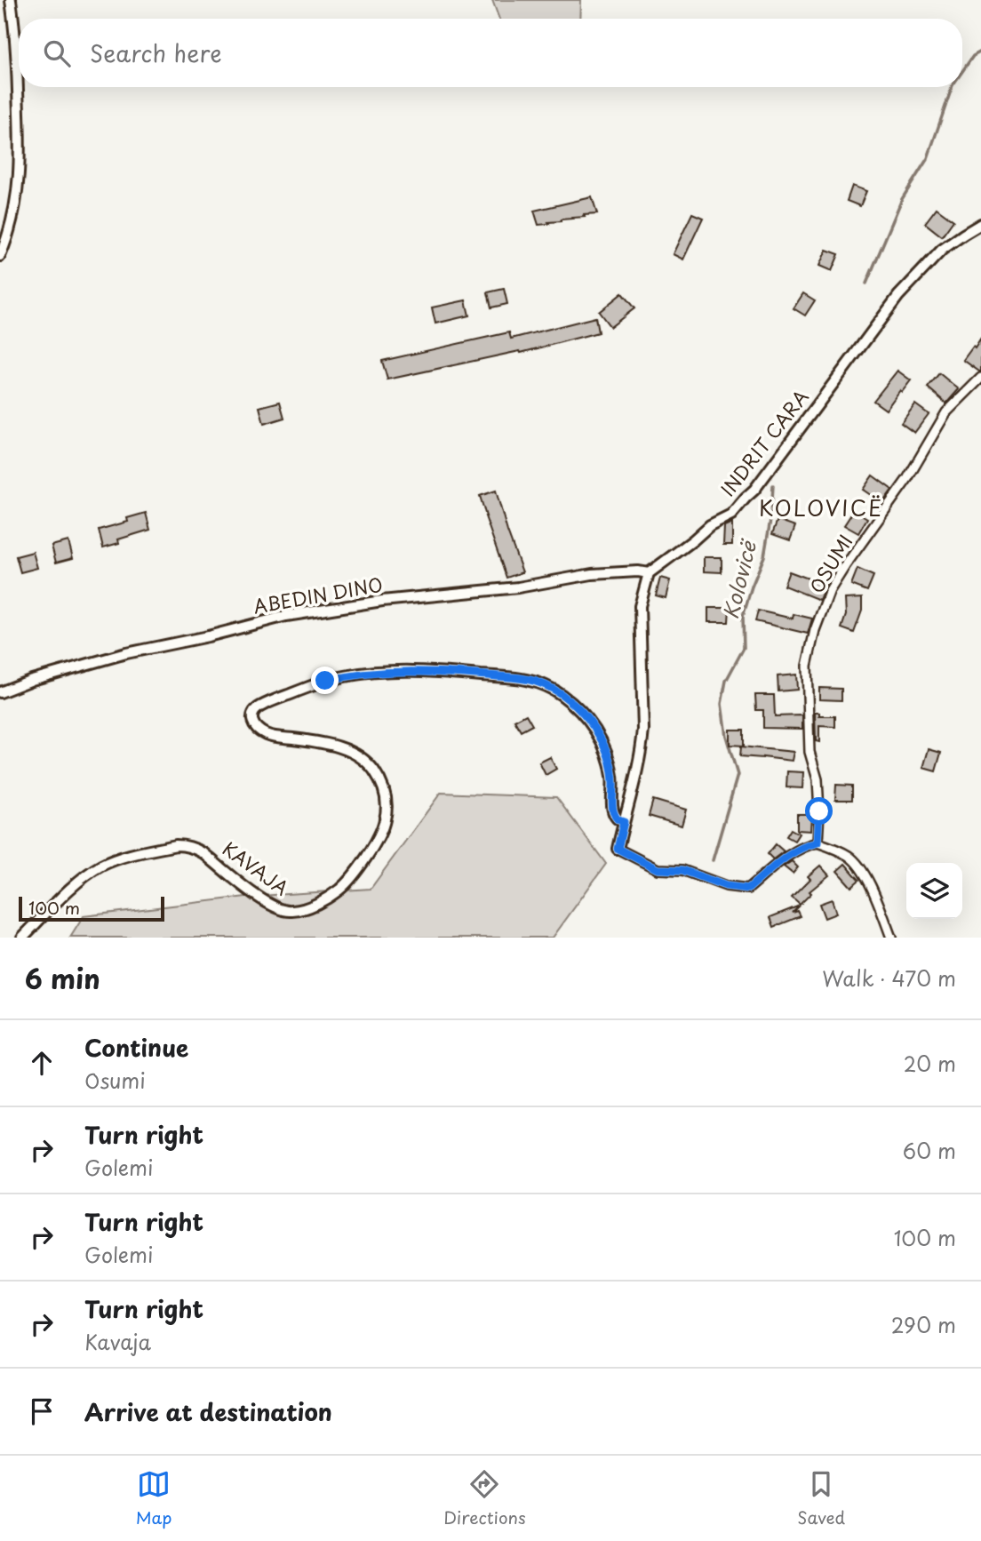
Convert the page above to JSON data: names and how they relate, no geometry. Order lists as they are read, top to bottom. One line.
{"streets":{"street":["INDRIT CARA","OSUMI","ABEDIN DINO","KAVAJA"]},"crossings":[["INDRIT CARA","ABEDIN DINO"]],"districts":["KOLOVICË"],"water":["Kolovicë"],"scale_bar":"100 m","page":{"search":"Search here","scale":"100 m","heading":["6 min","Walk · 470 m"],"list":[["Continue","Osumi","20 m"],["Turn right","Golemi","60 m"],["Turn right","Golemi","100 m"],["Turn right","Kavaja","290 m"],"Arrive at destination"],"nav":["Map","Directions","Saved"]}}
